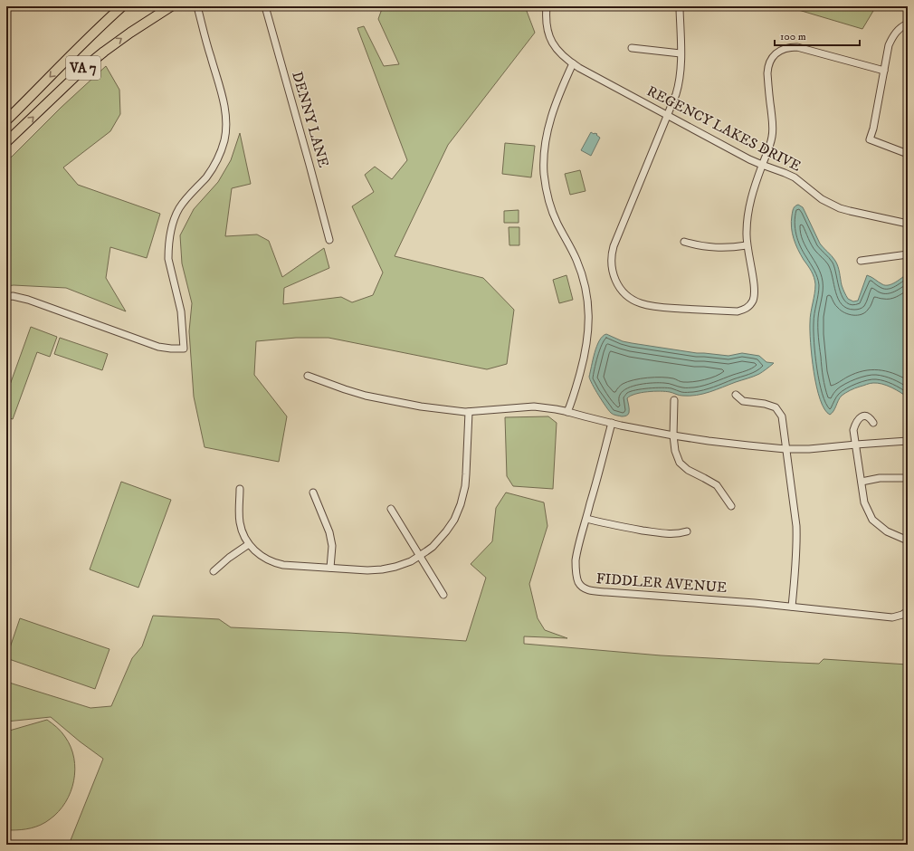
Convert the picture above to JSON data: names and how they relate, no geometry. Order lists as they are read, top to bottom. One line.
{"streets":{"highway":["VA 7"],"street":["DENNY LANE","REGENCY LAKES DRIVE","FIDDLER AVENUE"]},"scale_bar":"100 m"}
